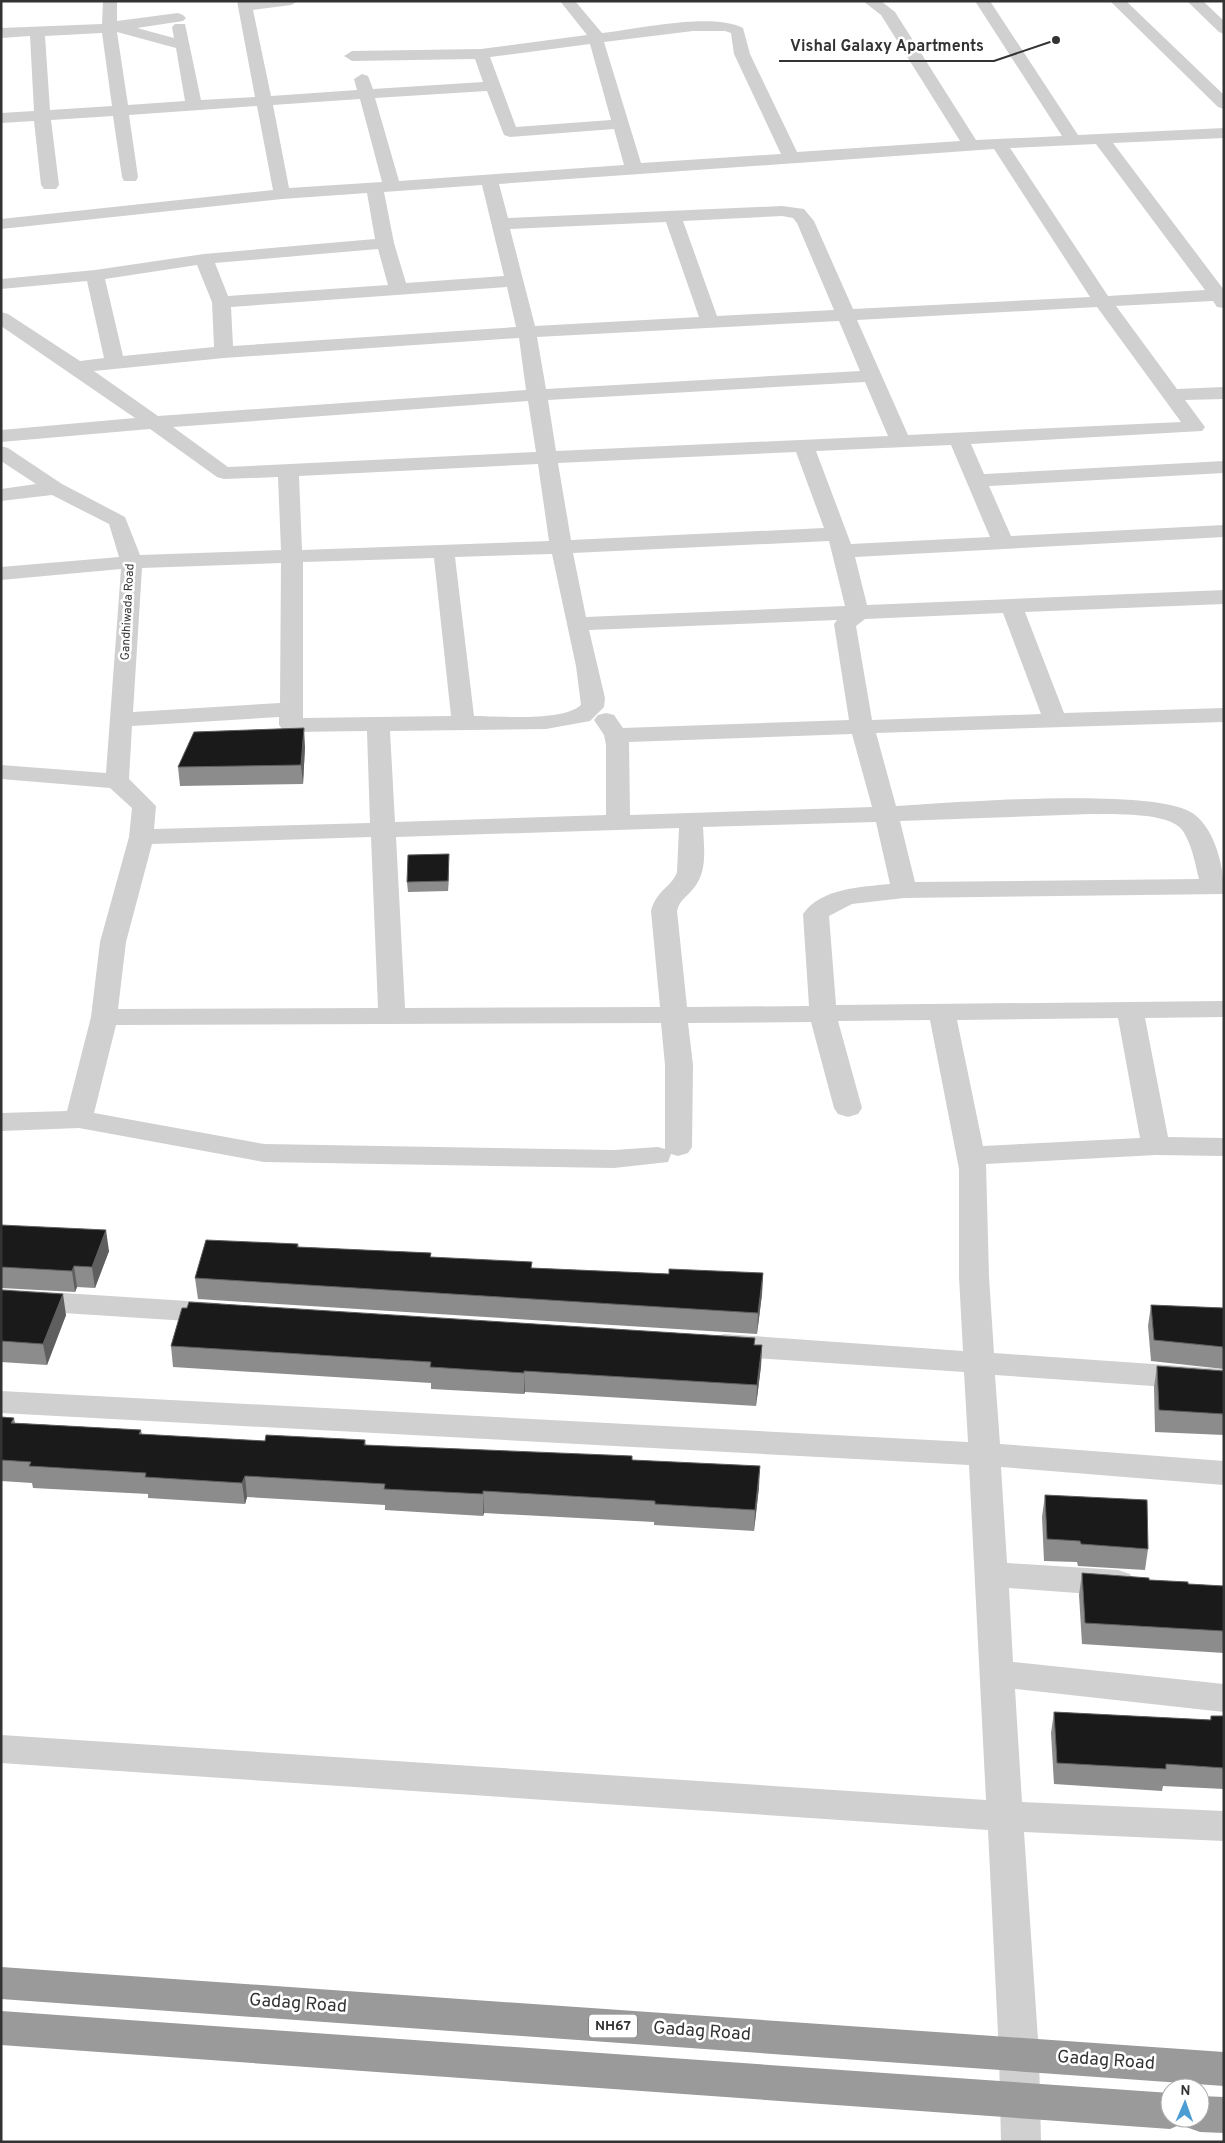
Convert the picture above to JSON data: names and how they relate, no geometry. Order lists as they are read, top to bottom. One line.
{"streets":{"highway":["Gadag Road","NH67"],"street":["Gandhiwada Road"]},"places":["Vishal Galaxy Apartments"],"north":"top"}
